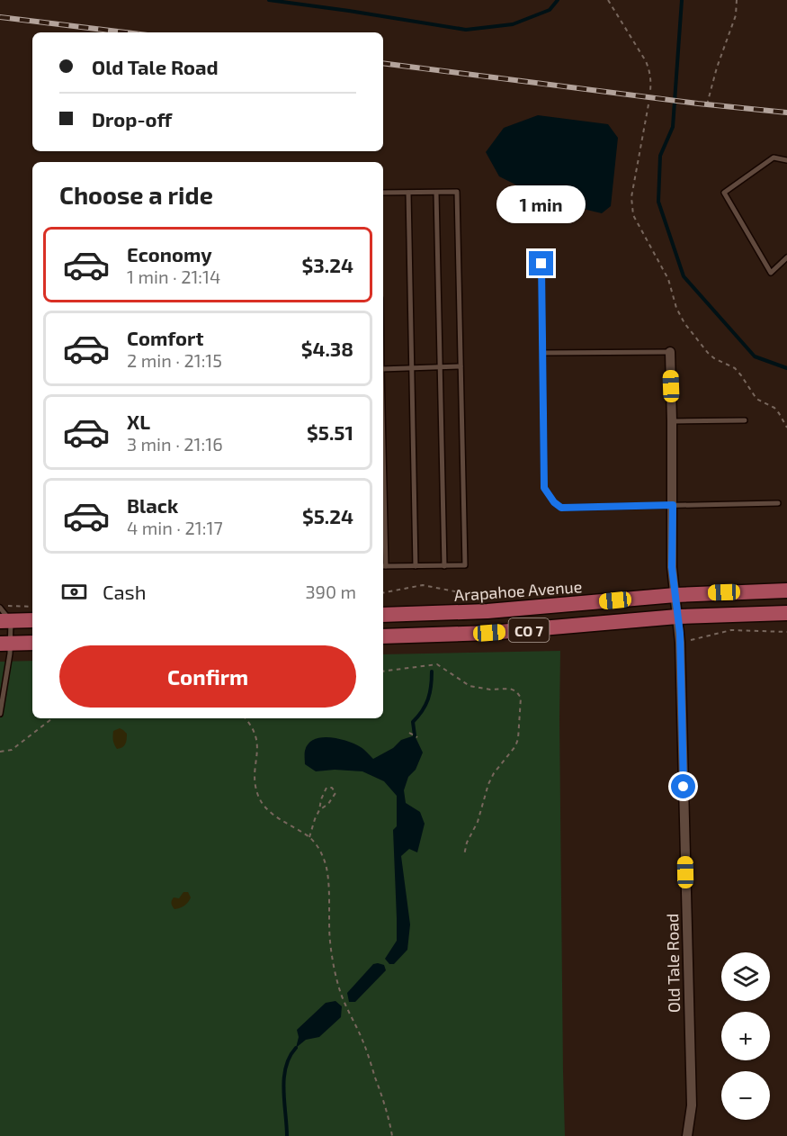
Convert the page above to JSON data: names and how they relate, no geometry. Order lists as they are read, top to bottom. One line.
{"streets":{"main road":["Arapahoe Avenue","CO 7"],"street":["Old Tale Road"]},"crossings":[["Arapahoe Avenue","Old Tale Road"],["CO 7","Old Tale Road"]],"page":{"banner":["Old Tale Road","Drop-off"],"heading":"Choose a ride","bubble":"1 min","list":[{"name":"Economy","note":"1 min · 21:14","value":"$3.24"},{"name":"Comfort","note":"2 min · 21:15","value":"$4.38"},{"name":"XL","note":"3 min · 21:16","value":"$5.51"},{"name":"Black","note":"4 min · 21:17","value":"$5.24"}],"pay":["Cash","390 m"],"buttons":"Confirm","map_buttons":["+","−"]}}
